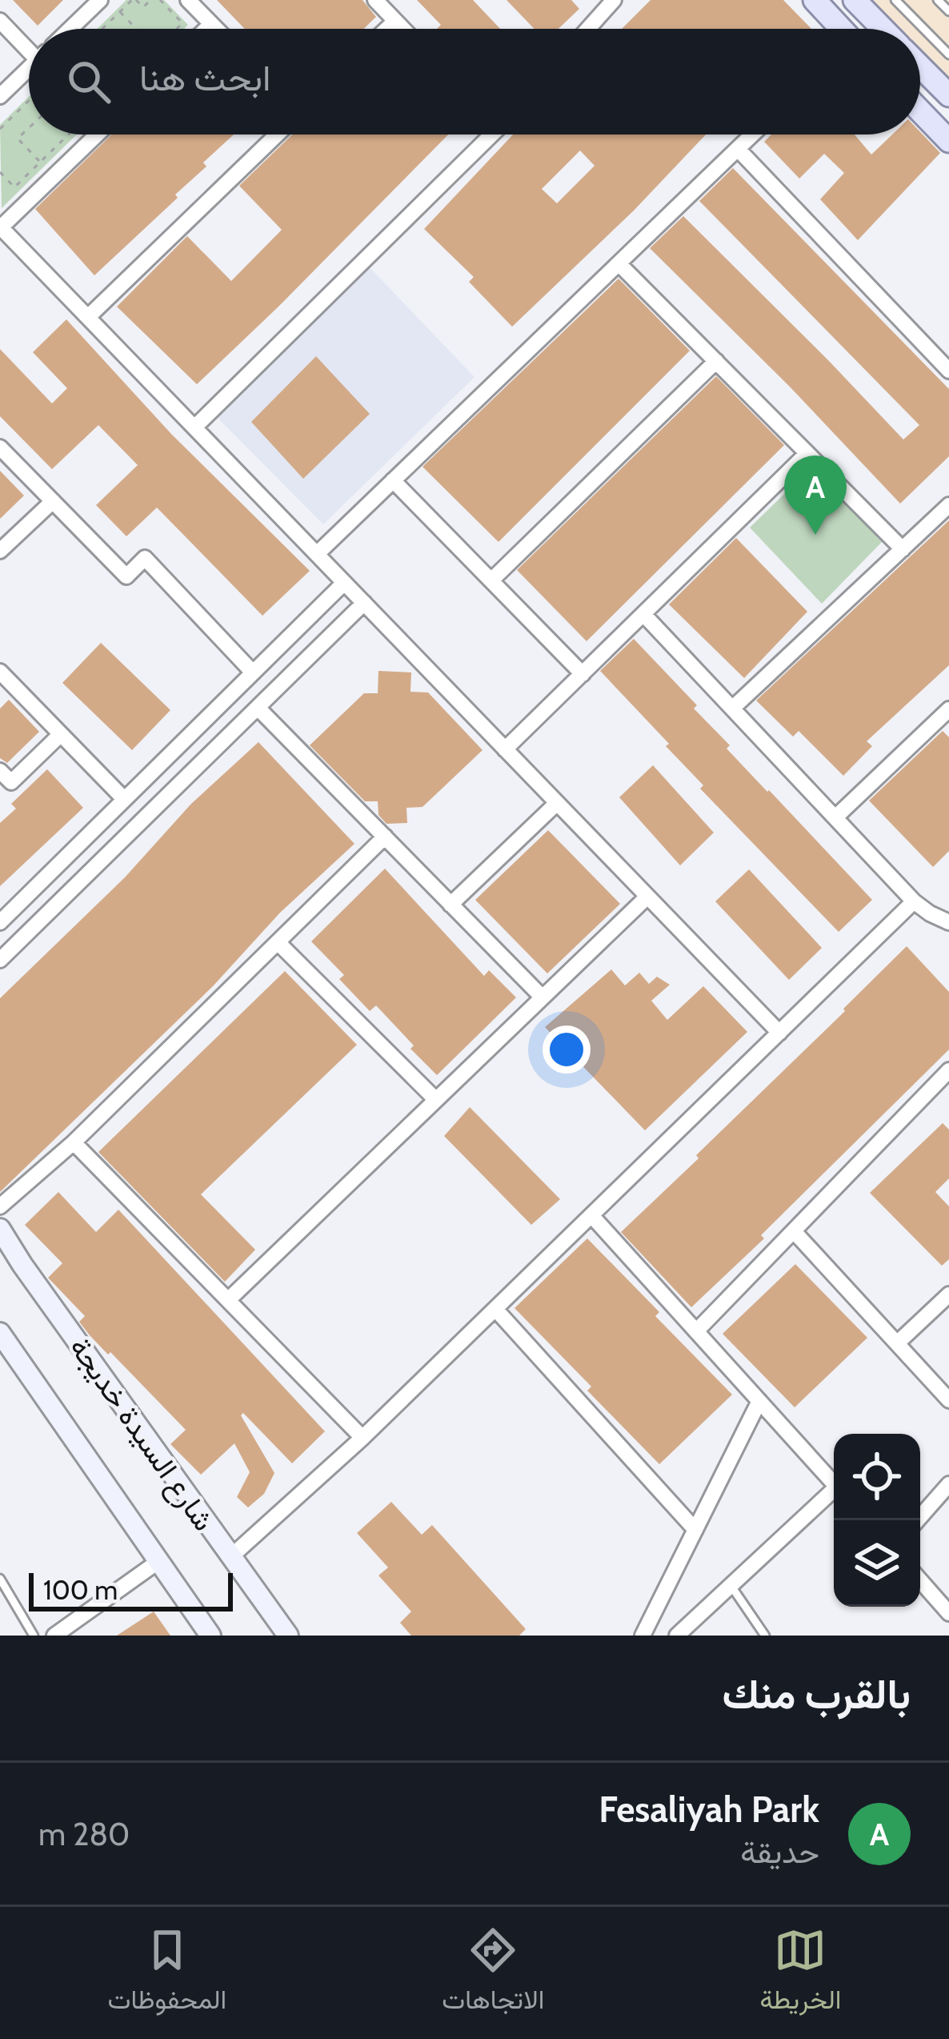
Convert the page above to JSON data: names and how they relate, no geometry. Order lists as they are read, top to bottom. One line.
{"streets":{"street":["شارع السيدة خديجة"]},"scale_bar":"100 m","page":{"search":"ابحث هنا","pins":"A","scale":"100 m","heading":"بالقرب منك","list":[{"mark":"A","name":"Fesaliyah Park","note":"حديقة","value":"280 m"}],"nav":["الخريطة","الاتجاهات","المحفوظات"]}}
